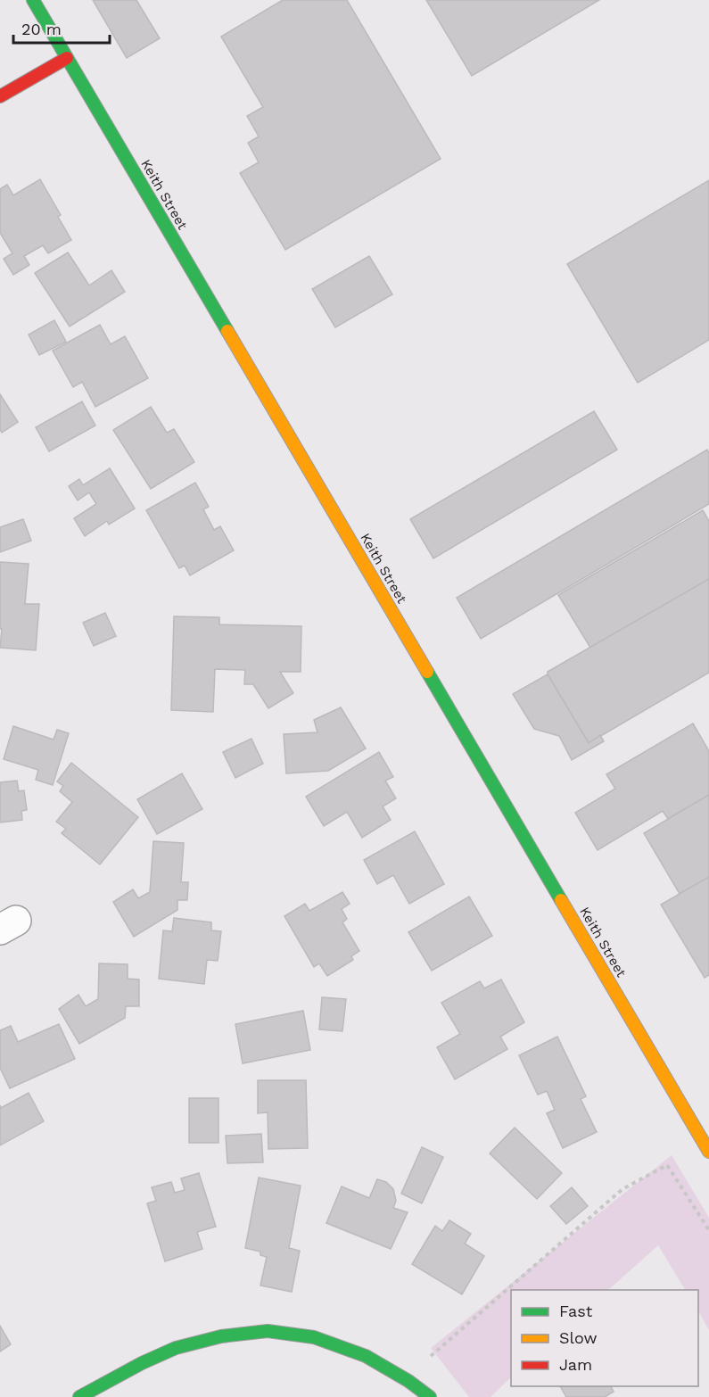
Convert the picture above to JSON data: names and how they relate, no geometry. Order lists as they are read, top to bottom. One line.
{"streets":{"street":["Keith Street"]},"legend":["Fast","Slow","Jam"],"scale_bar":"20 m"}
